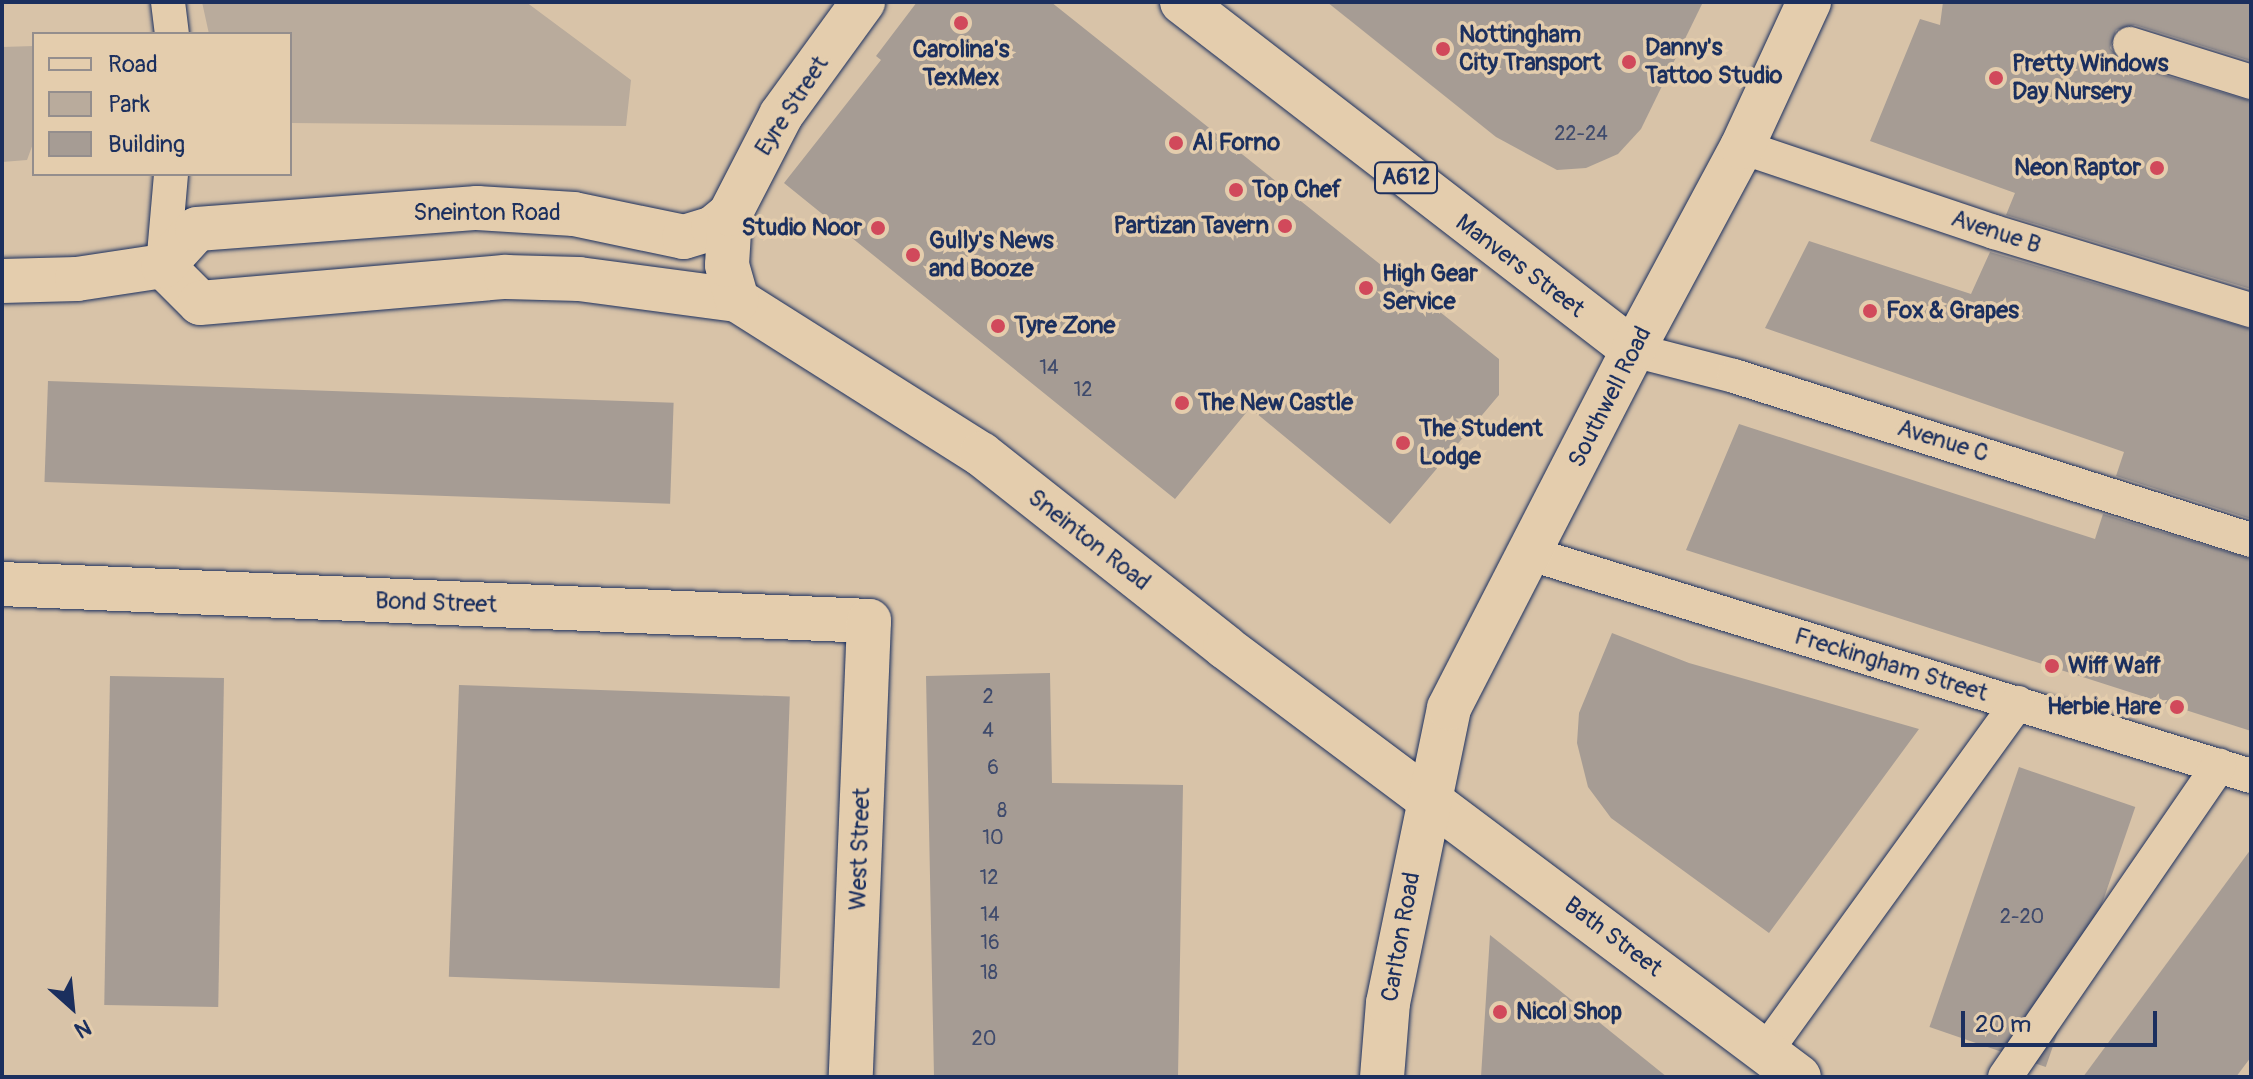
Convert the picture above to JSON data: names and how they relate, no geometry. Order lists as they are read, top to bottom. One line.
{"streets":{"street":["Eyre Street","A612","Sneinton Road","Manvers Street","Southwell Road","Bond Street","West Street","Carlton Road","Bath Street"],"lane":["Avenue B","Avenue C","Freckingham Street"]},"crossings":[["Eyre Street","Sneinton Road"],["Sneinton Road","Southwell Road"],["Sneinton Road","Carlton Road"],["Sneinton Road","Bath Street"],["Avenue B","Southwell Road"],["Manvers Street","Southwell Road"],["Manvers Street","Avenue C"],["Southwell Road","Avenue C"],["Southwell Road","Freckingham Street"],["Southwell Road","Carlton Road"],["Southwell Road","Bath Street"],["Bond Street","West Street"],["Carlton Road","Bath Street"]],"places":["Carolina's TexMex","Nottingham City Transport","Danny's Tattoo Studio","Pretty Windows Day Nursery","Al Forno","Neon Raptor","Top Chef","Partizan Tavern","Studio Noor","Gully's News and Booze","High Gear Service","Fox & Grapes","Tyre Zone","The New Castle","The Student Lodge","Wiff Waff","Herbie Hare","Nicol Shop"],"house_numbers":["22-24","14","12","2","4","6","8","10","12","14","2-20","16","18","20"],"legend":["Road","Park","Building"],"scale_bar":"20 m","north":"bottom right"}
